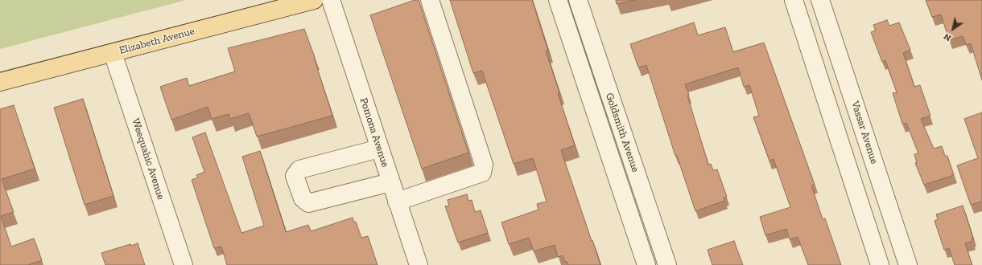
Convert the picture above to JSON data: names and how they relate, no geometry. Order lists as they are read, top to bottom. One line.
{"streets":{"main road":["Elizabeth Avenue"],"street":["Pomona Avenue","Goldsmith Avenue","Vassar Avenue","Weequahic Avenue"]},"crossings":[["Elizabeth Avenue","Weequahic Avenue"]],"north":"bottom left"}
